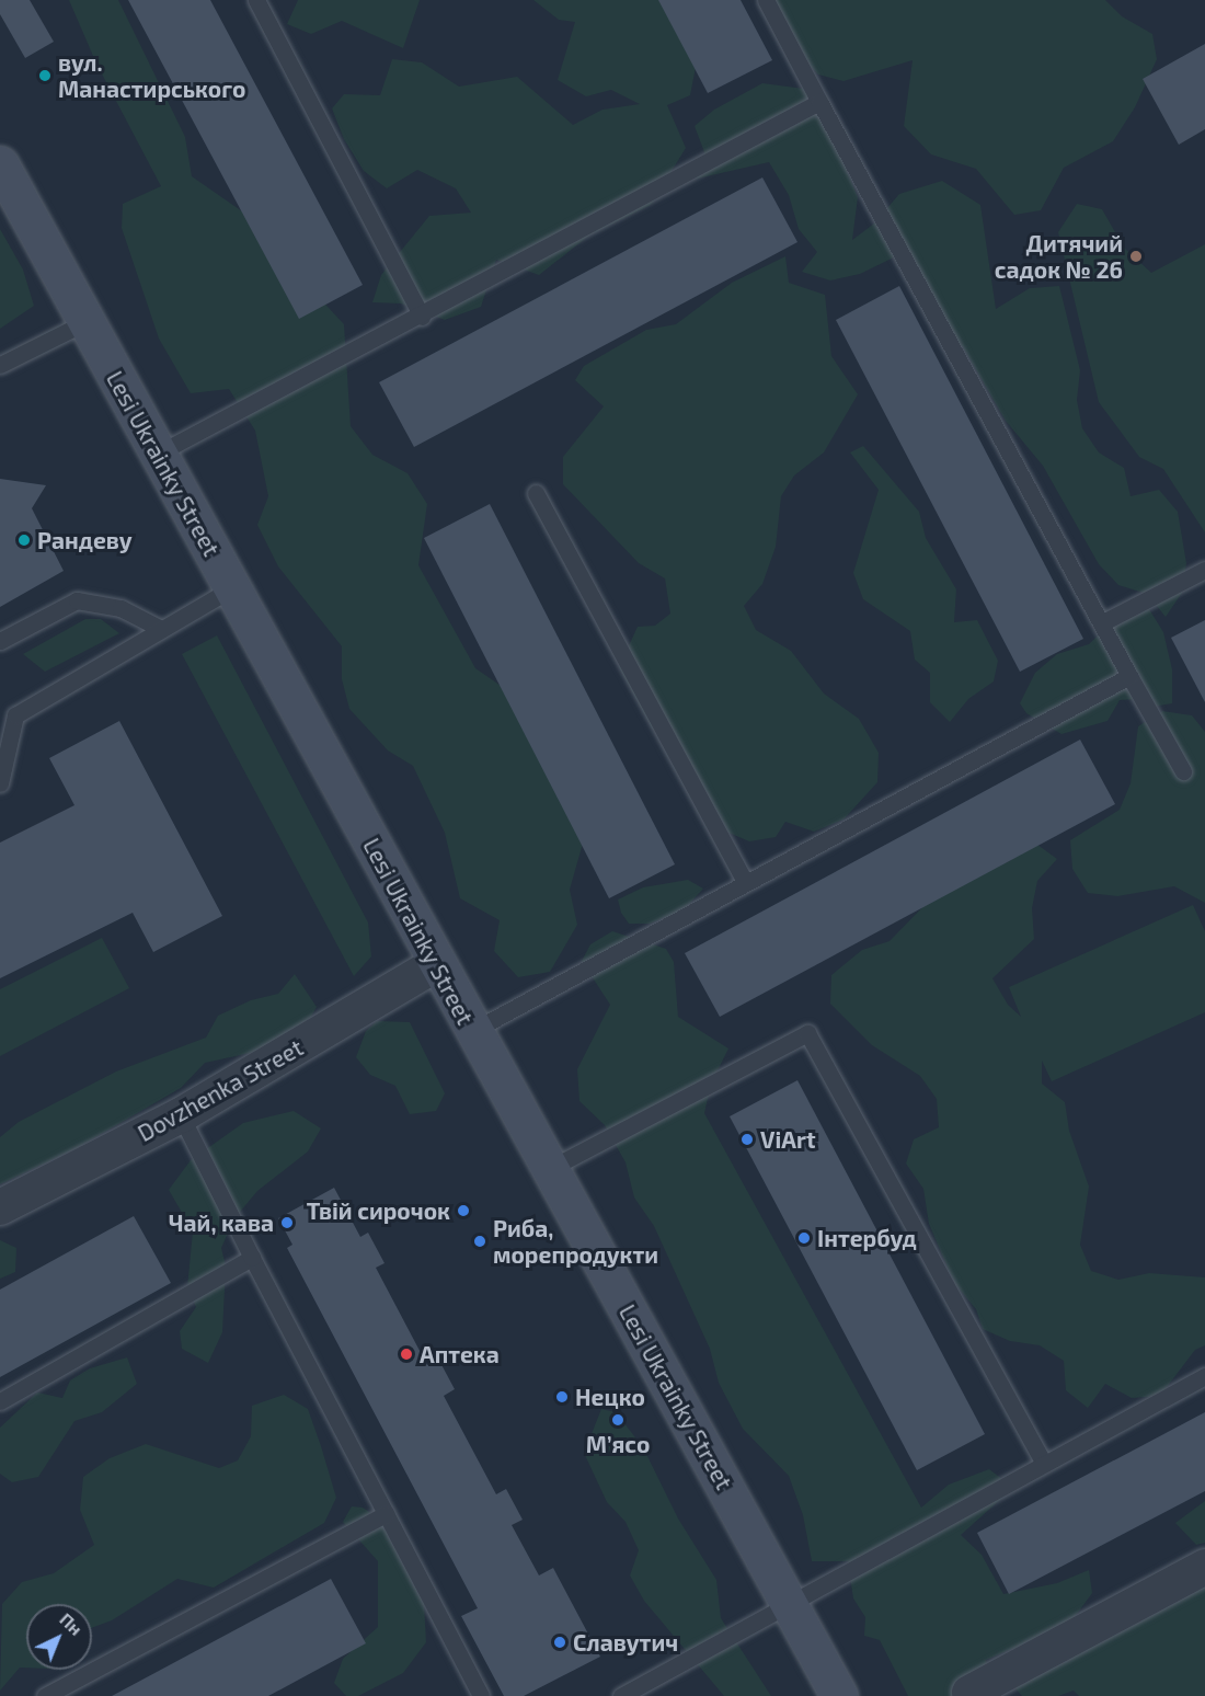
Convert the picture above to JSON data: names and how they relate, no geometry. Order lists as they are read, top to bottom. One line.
{"streets":{"main road":["Lesi Ukrainky Street"],"street":["Dovzhenka Street"]},"crossings":[["Lesi Ukrainky Street","Dovzhenka Street"]],"places":["вул. Манастирського","Дитячий садок № 26","Рандеву","ViArt","Твій сирочок","Чай, кава","Інтербуд","Риба, морепродукти","Аптека","Нецко","Мʼясо","Славутич"],"north":"top right"}
